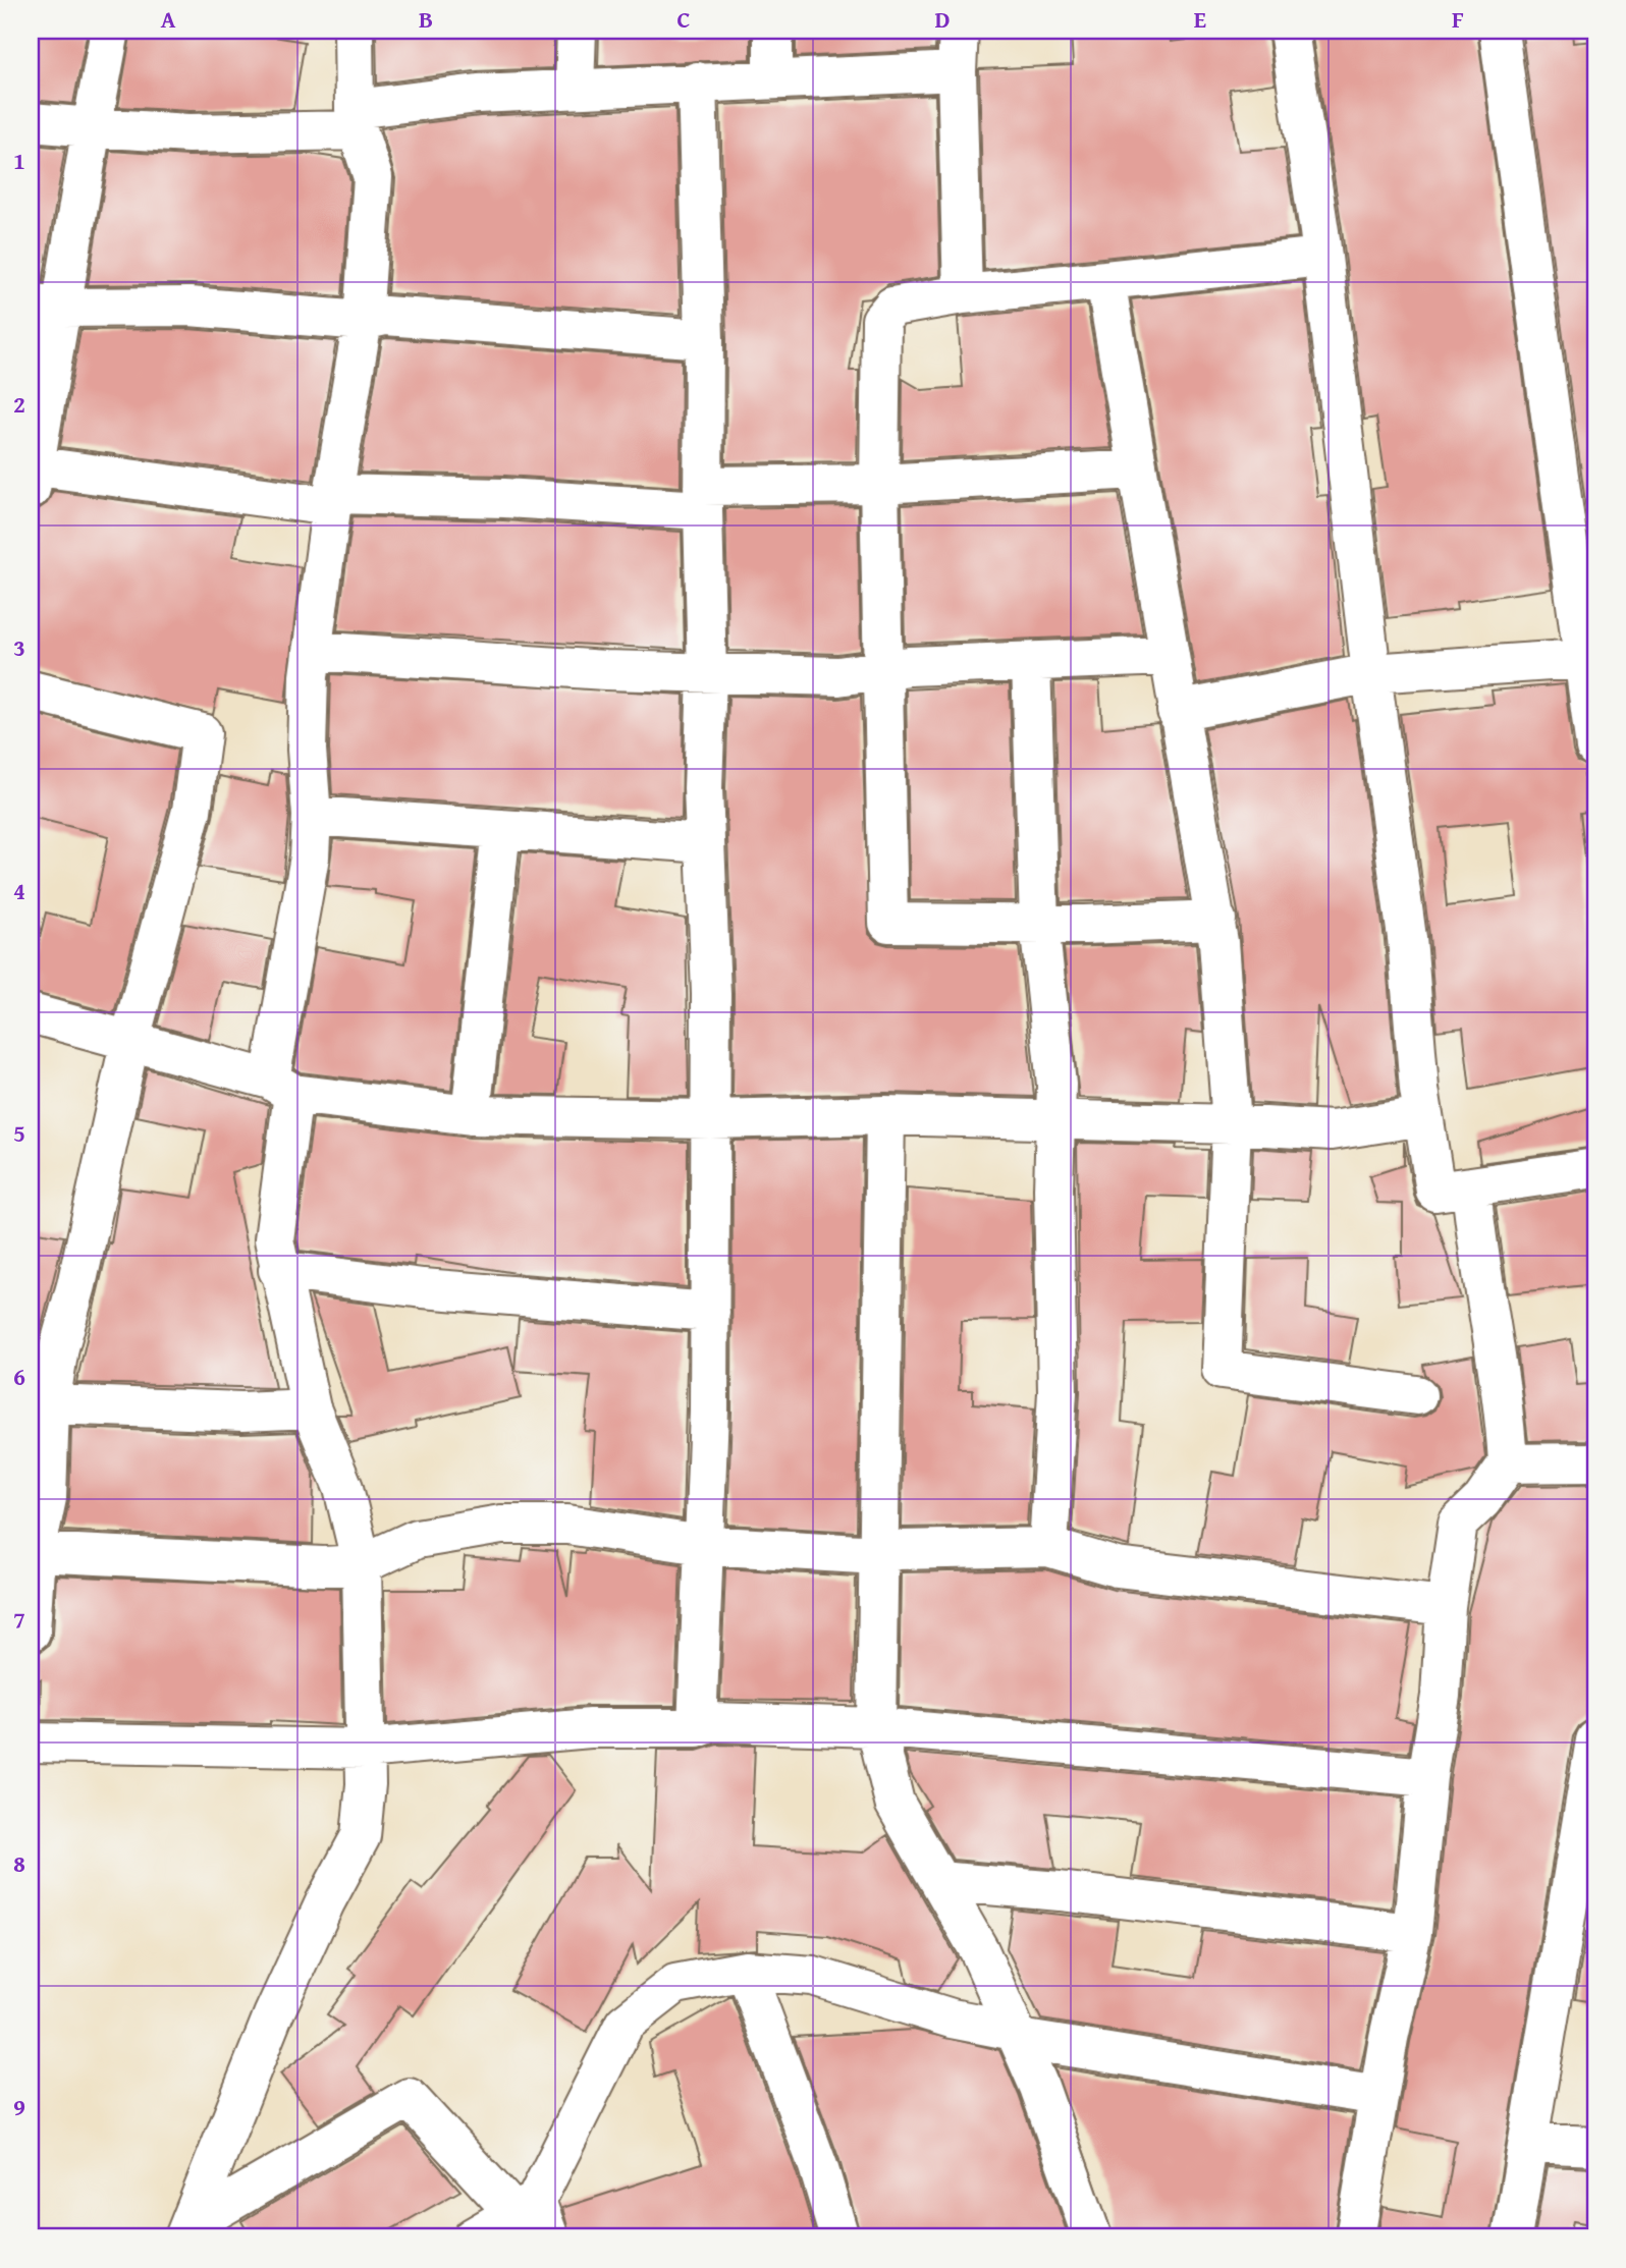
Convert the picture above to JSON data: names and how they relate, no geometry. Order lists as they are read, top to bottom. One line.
{"grid":{"columns":["A","B","C","D","E","F"],"rows":["1","2","3","4","5","6","7","8","9"]}}
